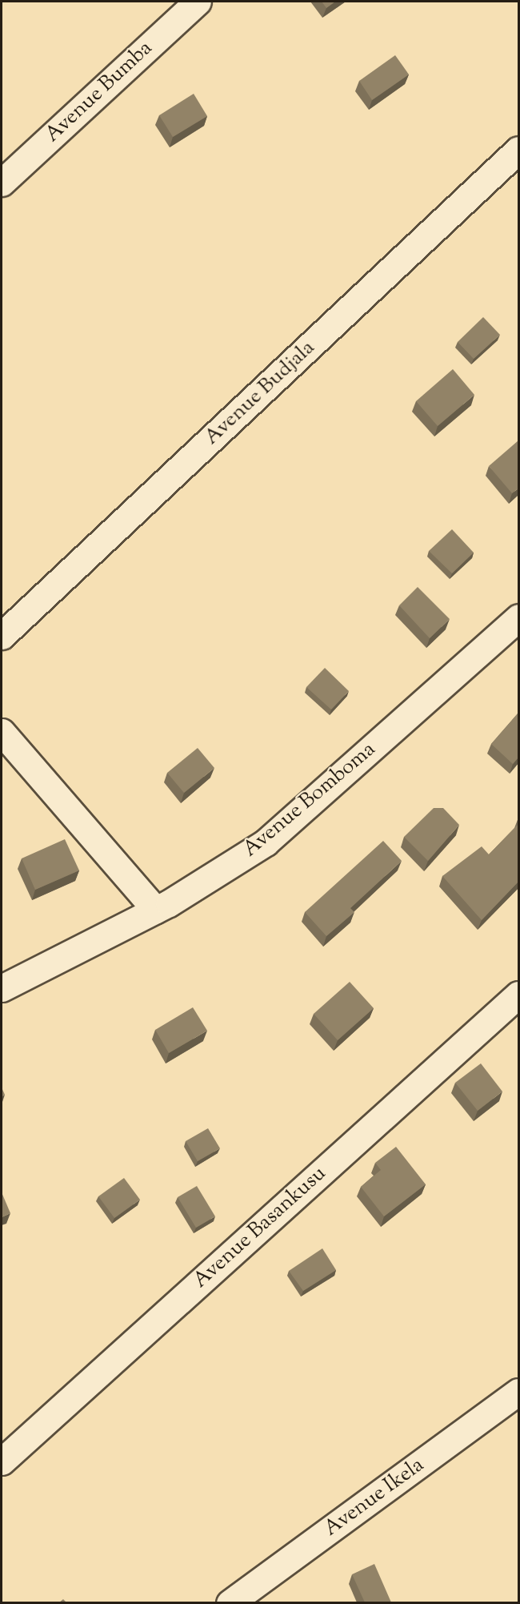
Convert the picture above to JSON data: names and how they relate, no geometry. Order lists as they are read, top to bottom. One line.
{"streets":{"street":["Avenue Bumba","Avenue Budjala","Avenue Bomboma","Avenue Basankusu","Avenue Ikela"]}}
